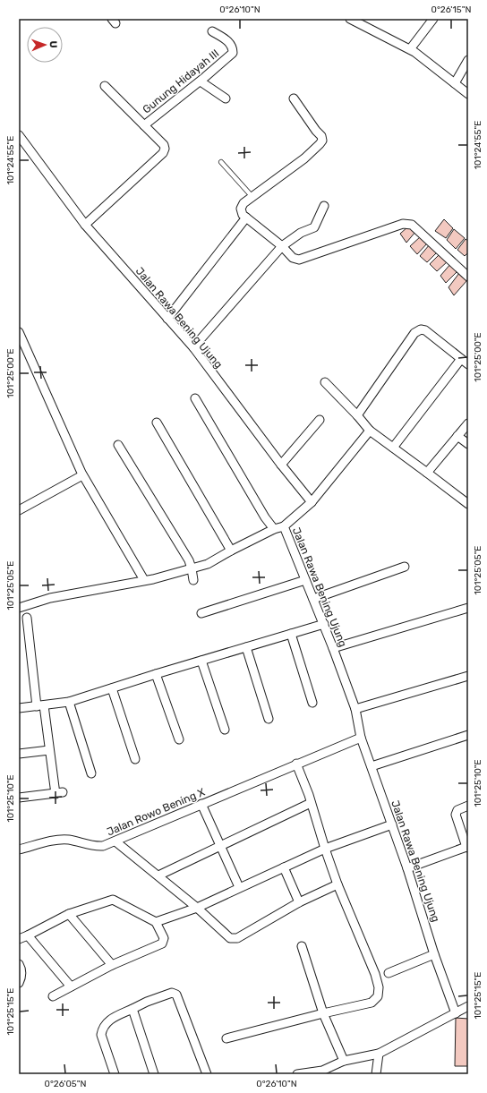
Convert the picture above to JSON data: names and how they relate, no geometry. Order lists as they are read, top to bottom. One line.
{"streets":{"street":["Gunung Hidayah III","Jalan Rawa Bening Ujung","Jalan Rowo Bening X"]},"crossings":[["Gunung Hidayah III","Jalan Rawa Bening Ujung"],["Jalan Rawa Bening Ujung","Jalan Rowo Bening X"]],"north":"right","coordinates":["0°26'10\"N","0°26'15\"N","101°24'55\"E","101°25'00\"E","101°25'05\"E","101°25'10\"E","101°25'15\"E","0°26'05\"N"]}
